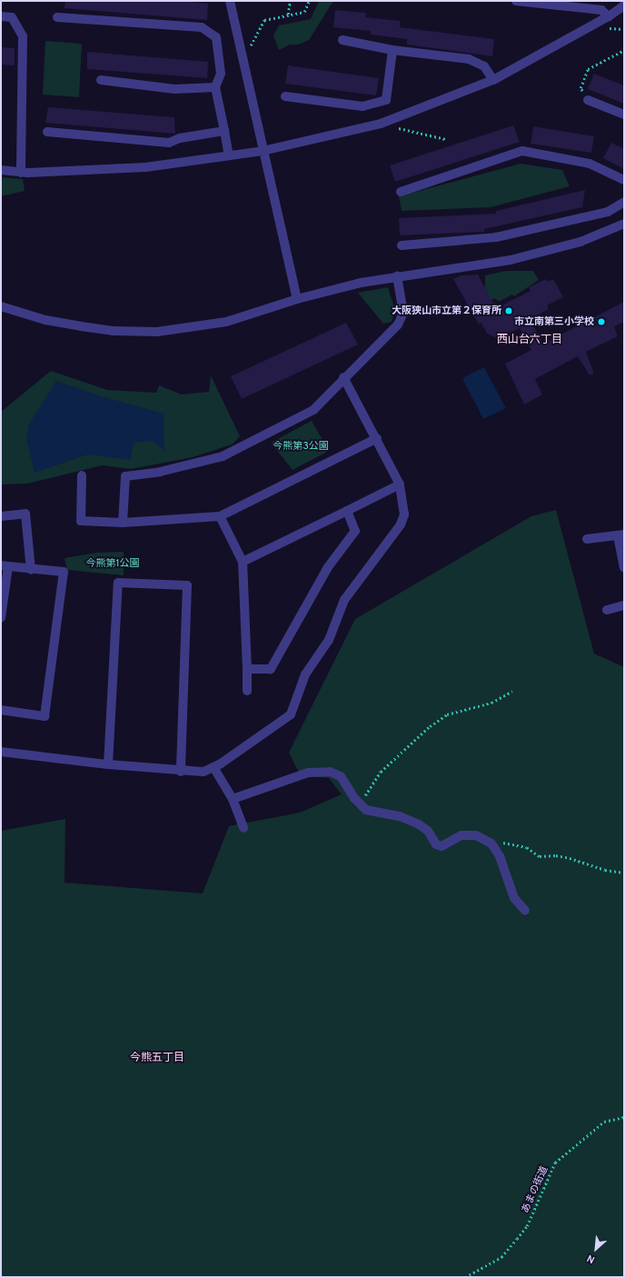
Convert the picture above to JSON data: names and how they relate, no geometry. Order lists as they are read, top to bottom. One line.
{"streets":{"path":["あまの街道"]},"districts":["西山台六丁目","今熊五丁目"],"parks":["今熊第3公園","今熊第1公園"],"places":["大阪狭山市立第２保育所","市立南第三小学校"],"north":"bottom left"}
